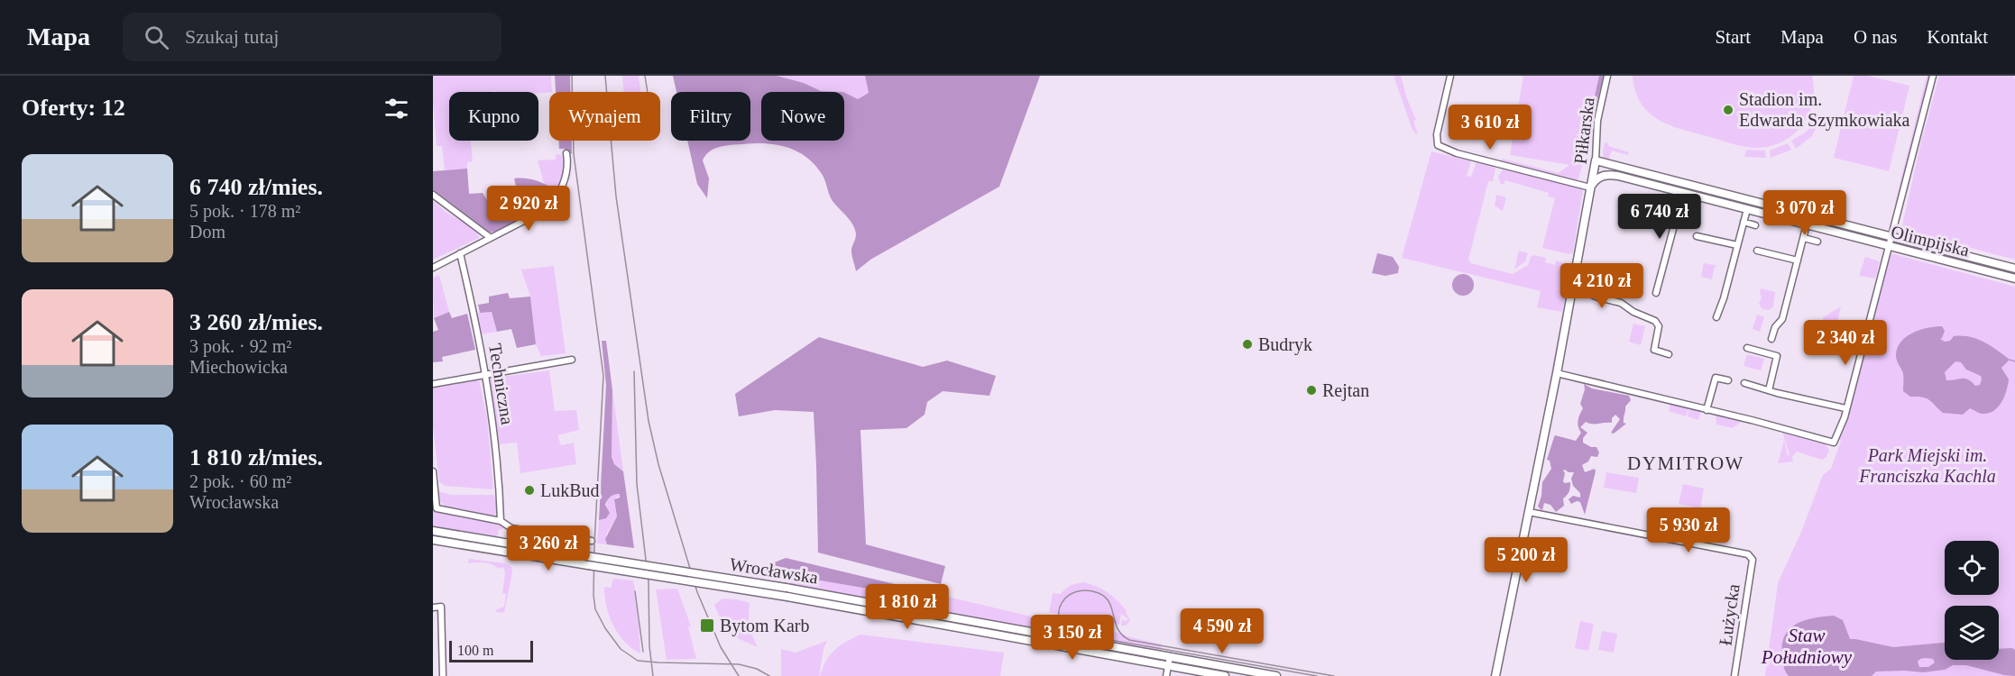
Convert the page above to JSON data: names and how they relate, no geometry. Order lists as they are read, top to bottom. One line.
{"streets":{"main road":["Piłkarska","Olimpijska","Wrocławska"],"street":["Techniczna","Łużycka"]},"crossings":[["Piłkarska","Olimpijska"]],"districts":["DYMITROW"],"water":["Staw Południowy"],"parks":["Park Miejski im. Franciszka Kachla"],"places":{"other":["Stadion im. Edwarda Szymkowiaka","Budryk","Rejtan","LukBud"],"transit":["Bytom Karb"]},"scale_bar":"100 m","page":{"header":"Mapa","search":"Szukaj tutaj","nav":["Start","Mapa","O nas","Kontakt"],"heading":"Oferty: 12","chip":["Kupno","Wynajem","Filtry","Nowe"],"price":["3 610 zł","2 920 zł","3 070 zł","6 740 zł","4 210 zł","2 340 zł","5 930 zł","3 260 zł","5 200 zł","1 810 zł","4 590 zł","3 150 zł"],"list":[{"name":"6 740 zł/mies.","note":"5 pok. · 178 m² · Dom"},{"name":"3 260 zł/mies.","note":"3 pok. · 92 m² · Miechowicka"},{"name":"1 810 zł/mies.","note":"2 pok. · 60 m² · Wrocławska"}],"scale":"100 m"}}
